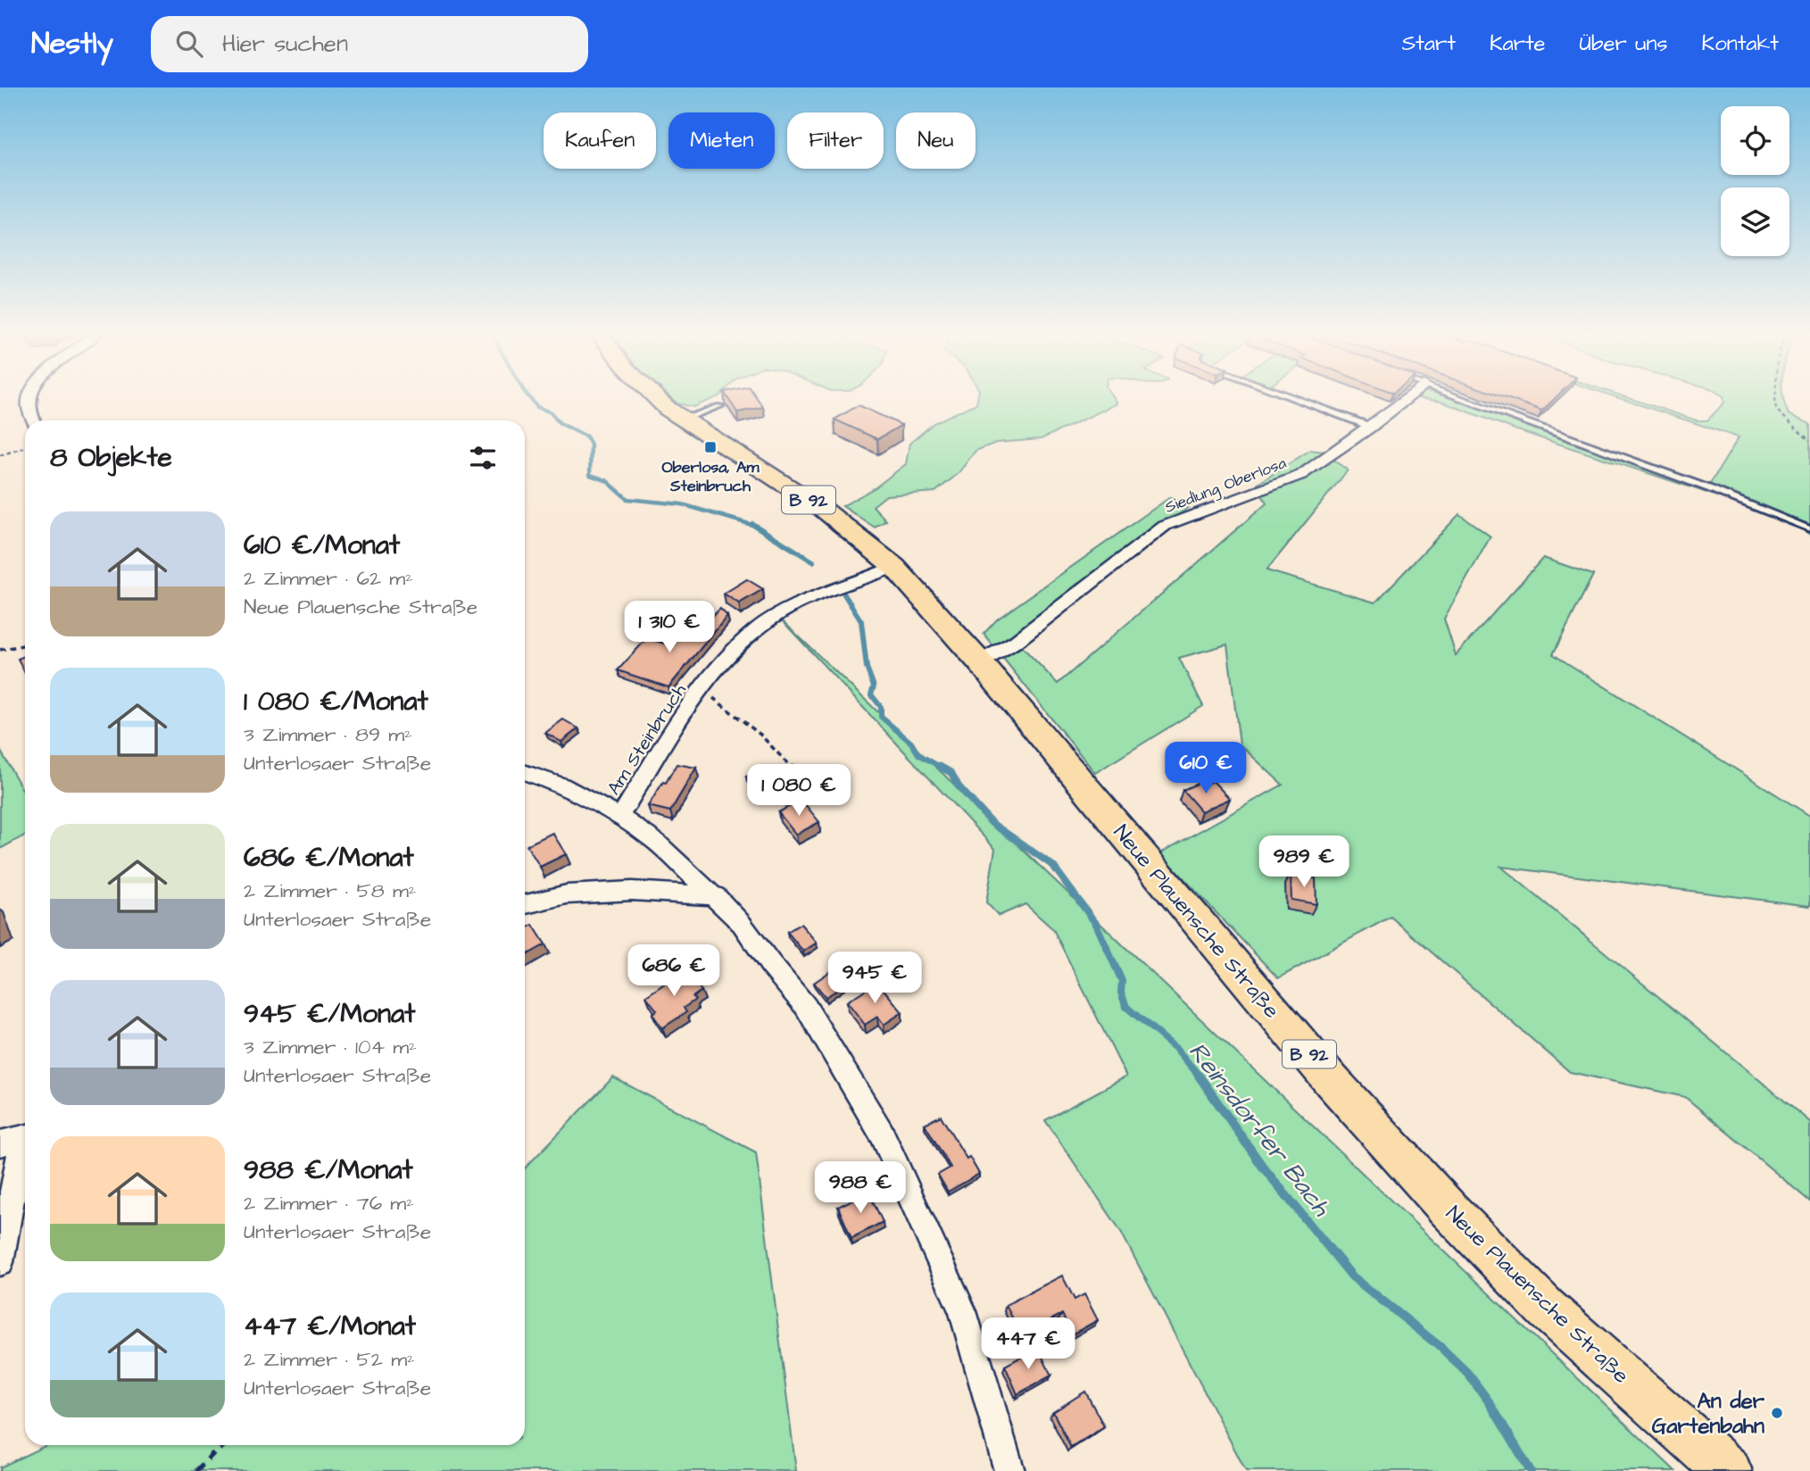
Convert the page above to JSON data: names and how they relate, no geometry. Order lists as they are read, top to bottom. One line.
{"streets":{"main road":["B 92","Neue Plauensche Straße"],"street":["Siedlung Oberlosa","Am Steinbruch"]},"crossings":[["Siedlung Oberlosa","Neue Plauensche Straße"],["B 92","Am Steinbruch"],["B 92","Neue Plauensche Straße"],["Am Steinbruch","Neue Plauensche Straße"]],"water":["Reinsdorfer Bach"],"places":{"transit":["Oberlosa, Am Steinbruch"],"other":["An der Gartenbahn"]},"page":{"header":"Nestly","search":"Hier suchen","nav":["Start","Karte","Über uns","Kontakt"],"chip":["Kaufen","Mieten","Filter","Neu"],"heading":"8 Objekte","list":[{"name":"610 €/Monat","note":"2 Zimmer · 62 m² · Neue Plauensche Straße"},{"name":"1 080 €/Monat","note":"3 Zimmer · 89 m² · Unterlosaer Straße"},{"name":"686 €/Monat","note":"2 Zimmer · 58 m² · Unterlosaer Straße"},{"name":"945 €/Monat","note":"3 Zimmer · 104 m² · Unterlosaer Straße"},{"name":"988 €/Monat","note":"2 Zimmer · 76 m² · Unterlosaer Straße"},{"name":"447 €/Monat","note":"2 Zimmer · 52 m² · Unterlosaer Straße"}],"price":["1 310 €","610 €","1 080 €","989 €","686 €","945 €","988 €","447 €"]}}
